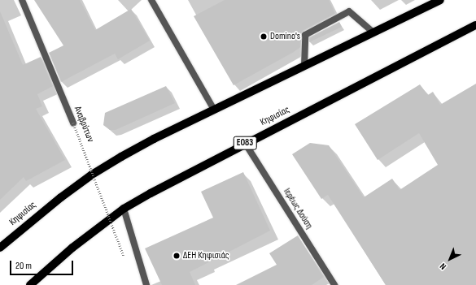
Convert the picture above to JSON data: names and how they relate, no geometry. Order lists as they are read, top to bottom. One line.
{"streets":{"main road":["Κηφισίας","ΕΟ83"],"street":["Αναβρύτων","Ιερέως Δούση"]},"crossings":[["Κηφισίας","Ιερέως Δούση"]],"places":["Domino's","ΔΕΗ Κηφισιάς"],"scale_bar":"20 m","north":"bottom left"}
